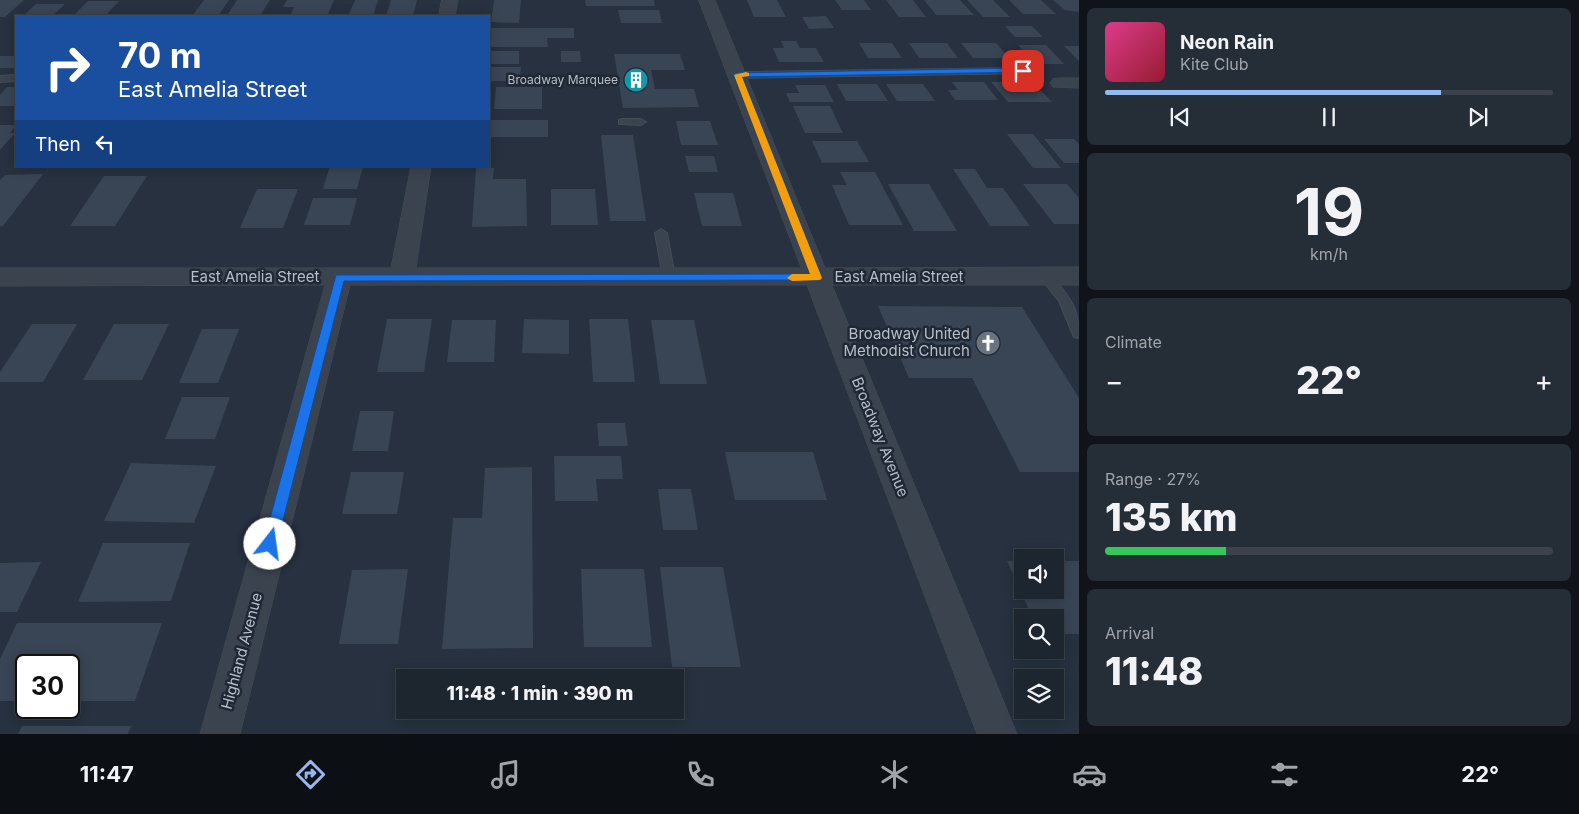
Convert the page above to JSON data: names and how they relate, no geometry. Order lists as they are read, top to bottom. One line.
{"streets":{"street":["East Amelia Street","Broadway Avenue","Highland Avenue"]},"crossings":[["East Amelia Street","Broadway Avenue"],["East Amelia Street","Highland Avenue"]],"places":{"building":["Broadway Marquee"],"church":["Broadway United Methodist Church"]},"page":{"turn":["70 m","East Amelia Street"],"song":["Neon Rain","Kite Club"],"then":"Then","tile":[["19","km/h"],"Climate",["Range · 27%","135 km"],["Arrival","11:48"]],"heat":["−","22°","+"],"limit":"30","trip":"11:48 · 1 min · 390 m","tabs":["11:47","22°"]}}
